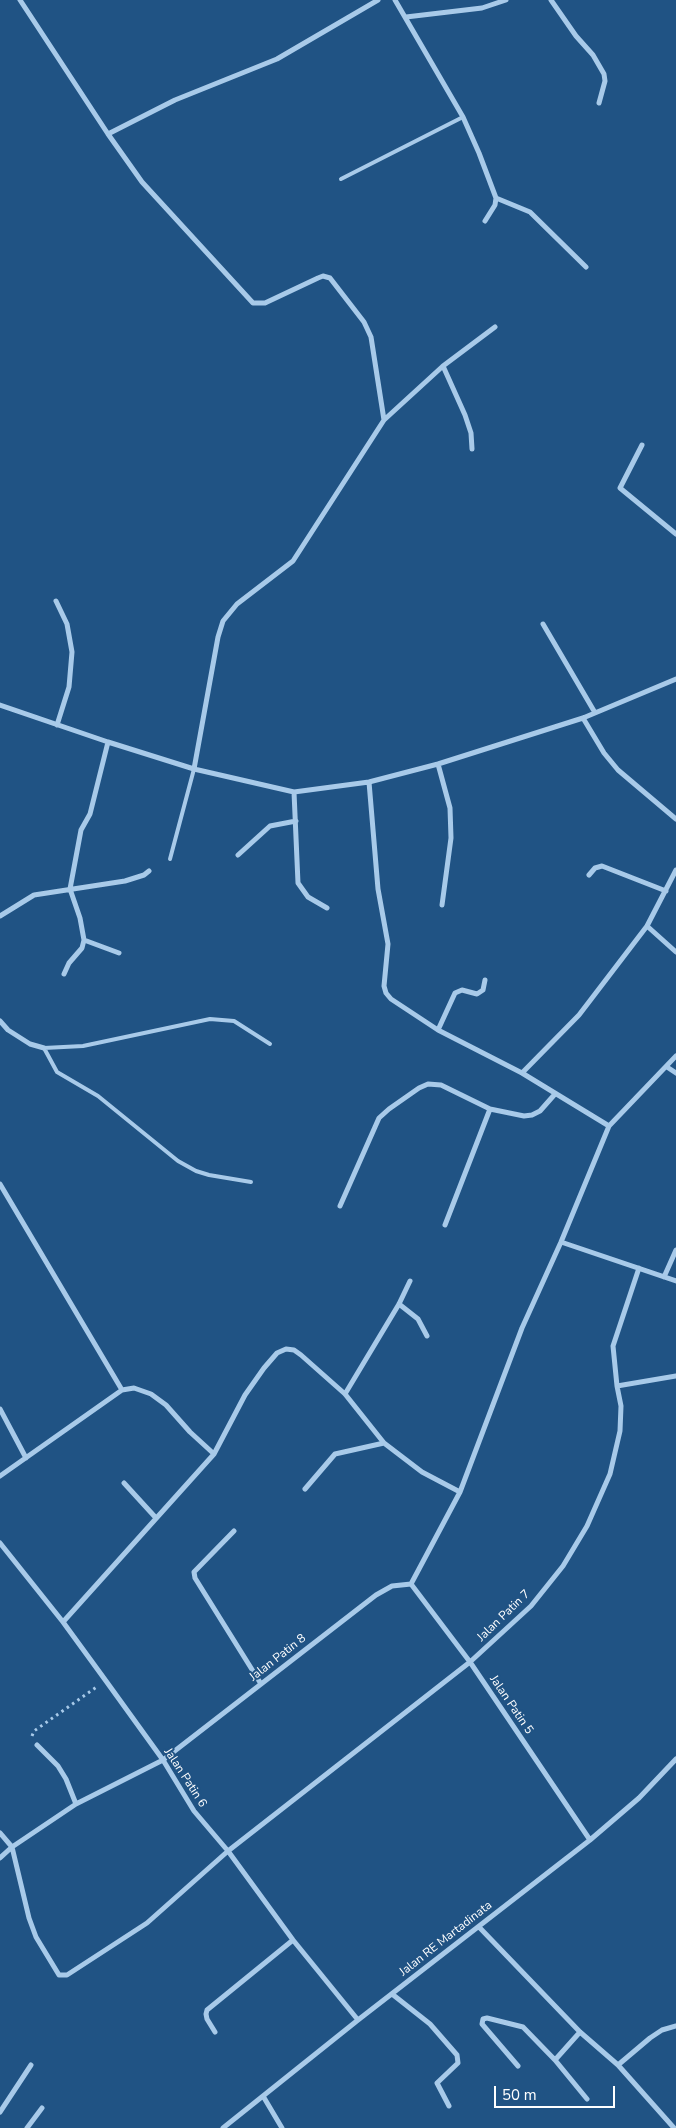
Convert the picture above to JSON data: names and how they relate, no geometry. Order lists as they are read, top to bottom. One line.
{"streets":{"street":["Jalan Patin 7","Jalan Patin 8","Jalan Patin 5","Jalan Patin 6","Jalan RE Martadinata"]},"crossings":[["Jalan Patin 7","Jalan Patin 8"],["Jalan Patin 7","Jalan Patin 5"],["Jalan Patin 7","Jalan Patin 6"],["Jalan Patin 8","Jalan Patin 5"],["Jalan Patin 8","Jalan Patin 6"],["Jalan Patin 5","Jalan RE Martadinata"],["Jalan Patin 6","Jalan RE Martadinata"]],"scale_bar":"50 m"}
